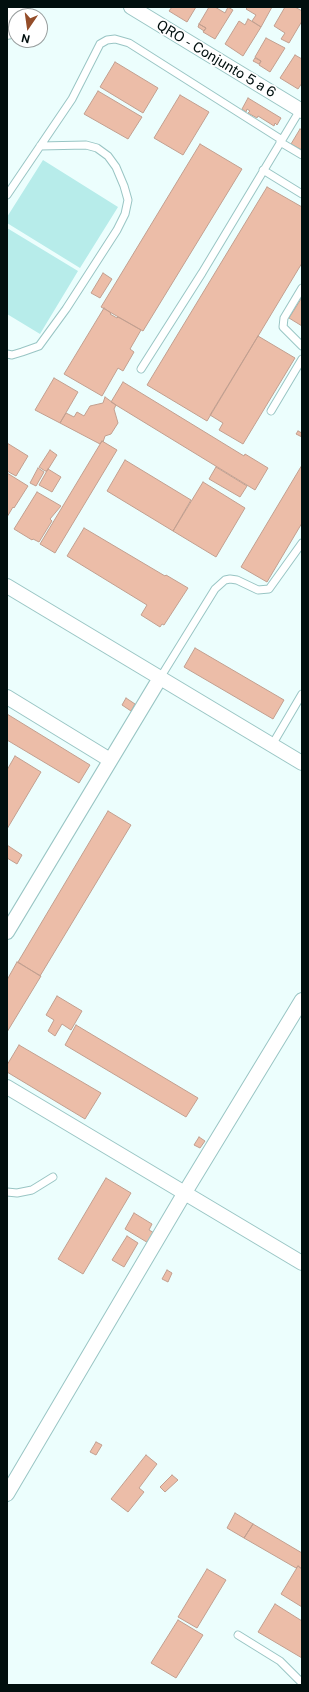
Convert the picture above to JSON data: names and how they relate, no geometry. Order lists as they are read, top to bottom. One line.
{"streets":{"street":["QRO - Conjunto 5 a 6"]},"north":"bottom"}
